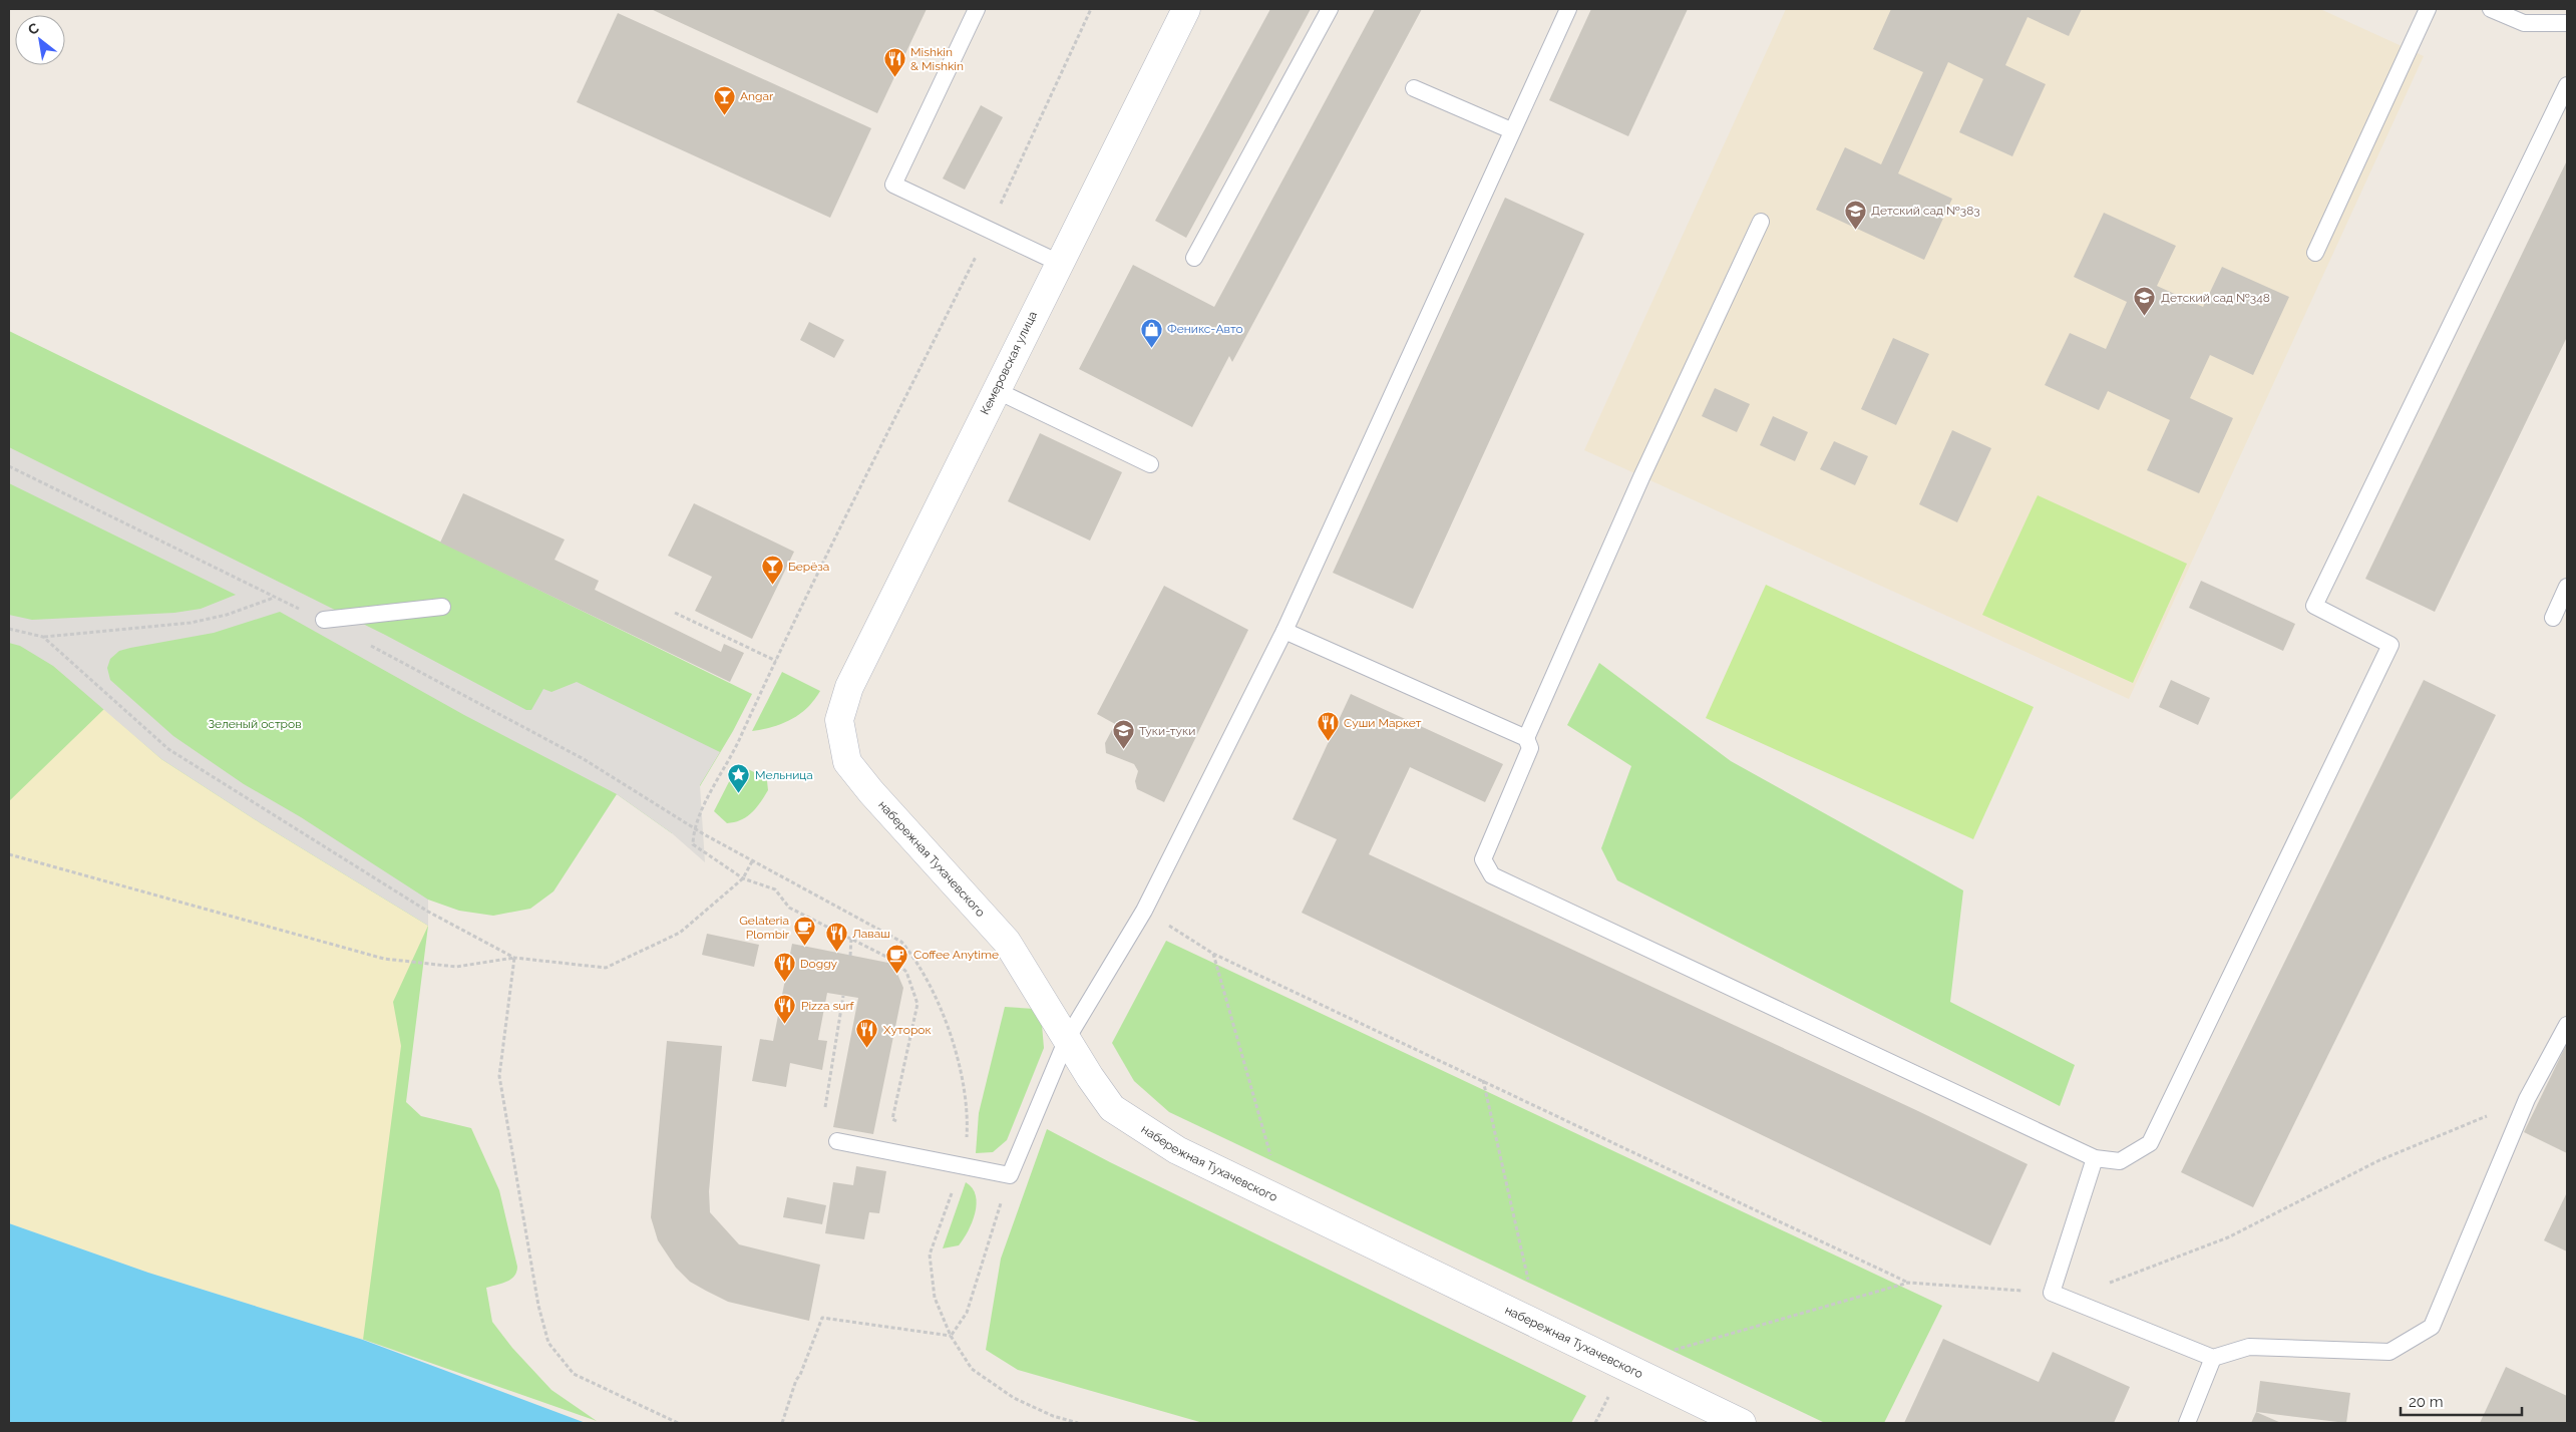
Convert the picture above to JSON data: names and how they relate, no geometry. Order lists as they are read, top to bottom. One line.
{"streets":{"street":["Кемеровская улица","набережная Тухачевского"]},"crossings":[["Кемеровская улица","набережная Тухачевского"]],"parks":["Зеленый остров"],"places":{"restaurant":["Mishkin & Mishkin","Суши Маркет","Лаваш","Doggy","Pizza surf","Хуторок"],"bar":["Angar","Берёза"],"school or university":["Детский сад №383","Детский сад №348","Туки-туки"],"shop":["Феникс-Авто"],"place":["Мельница"],"cafe":["Gelateria Plombir","Coffee Anytime"]},"scale_bar":"20 m","north":"top left"}
